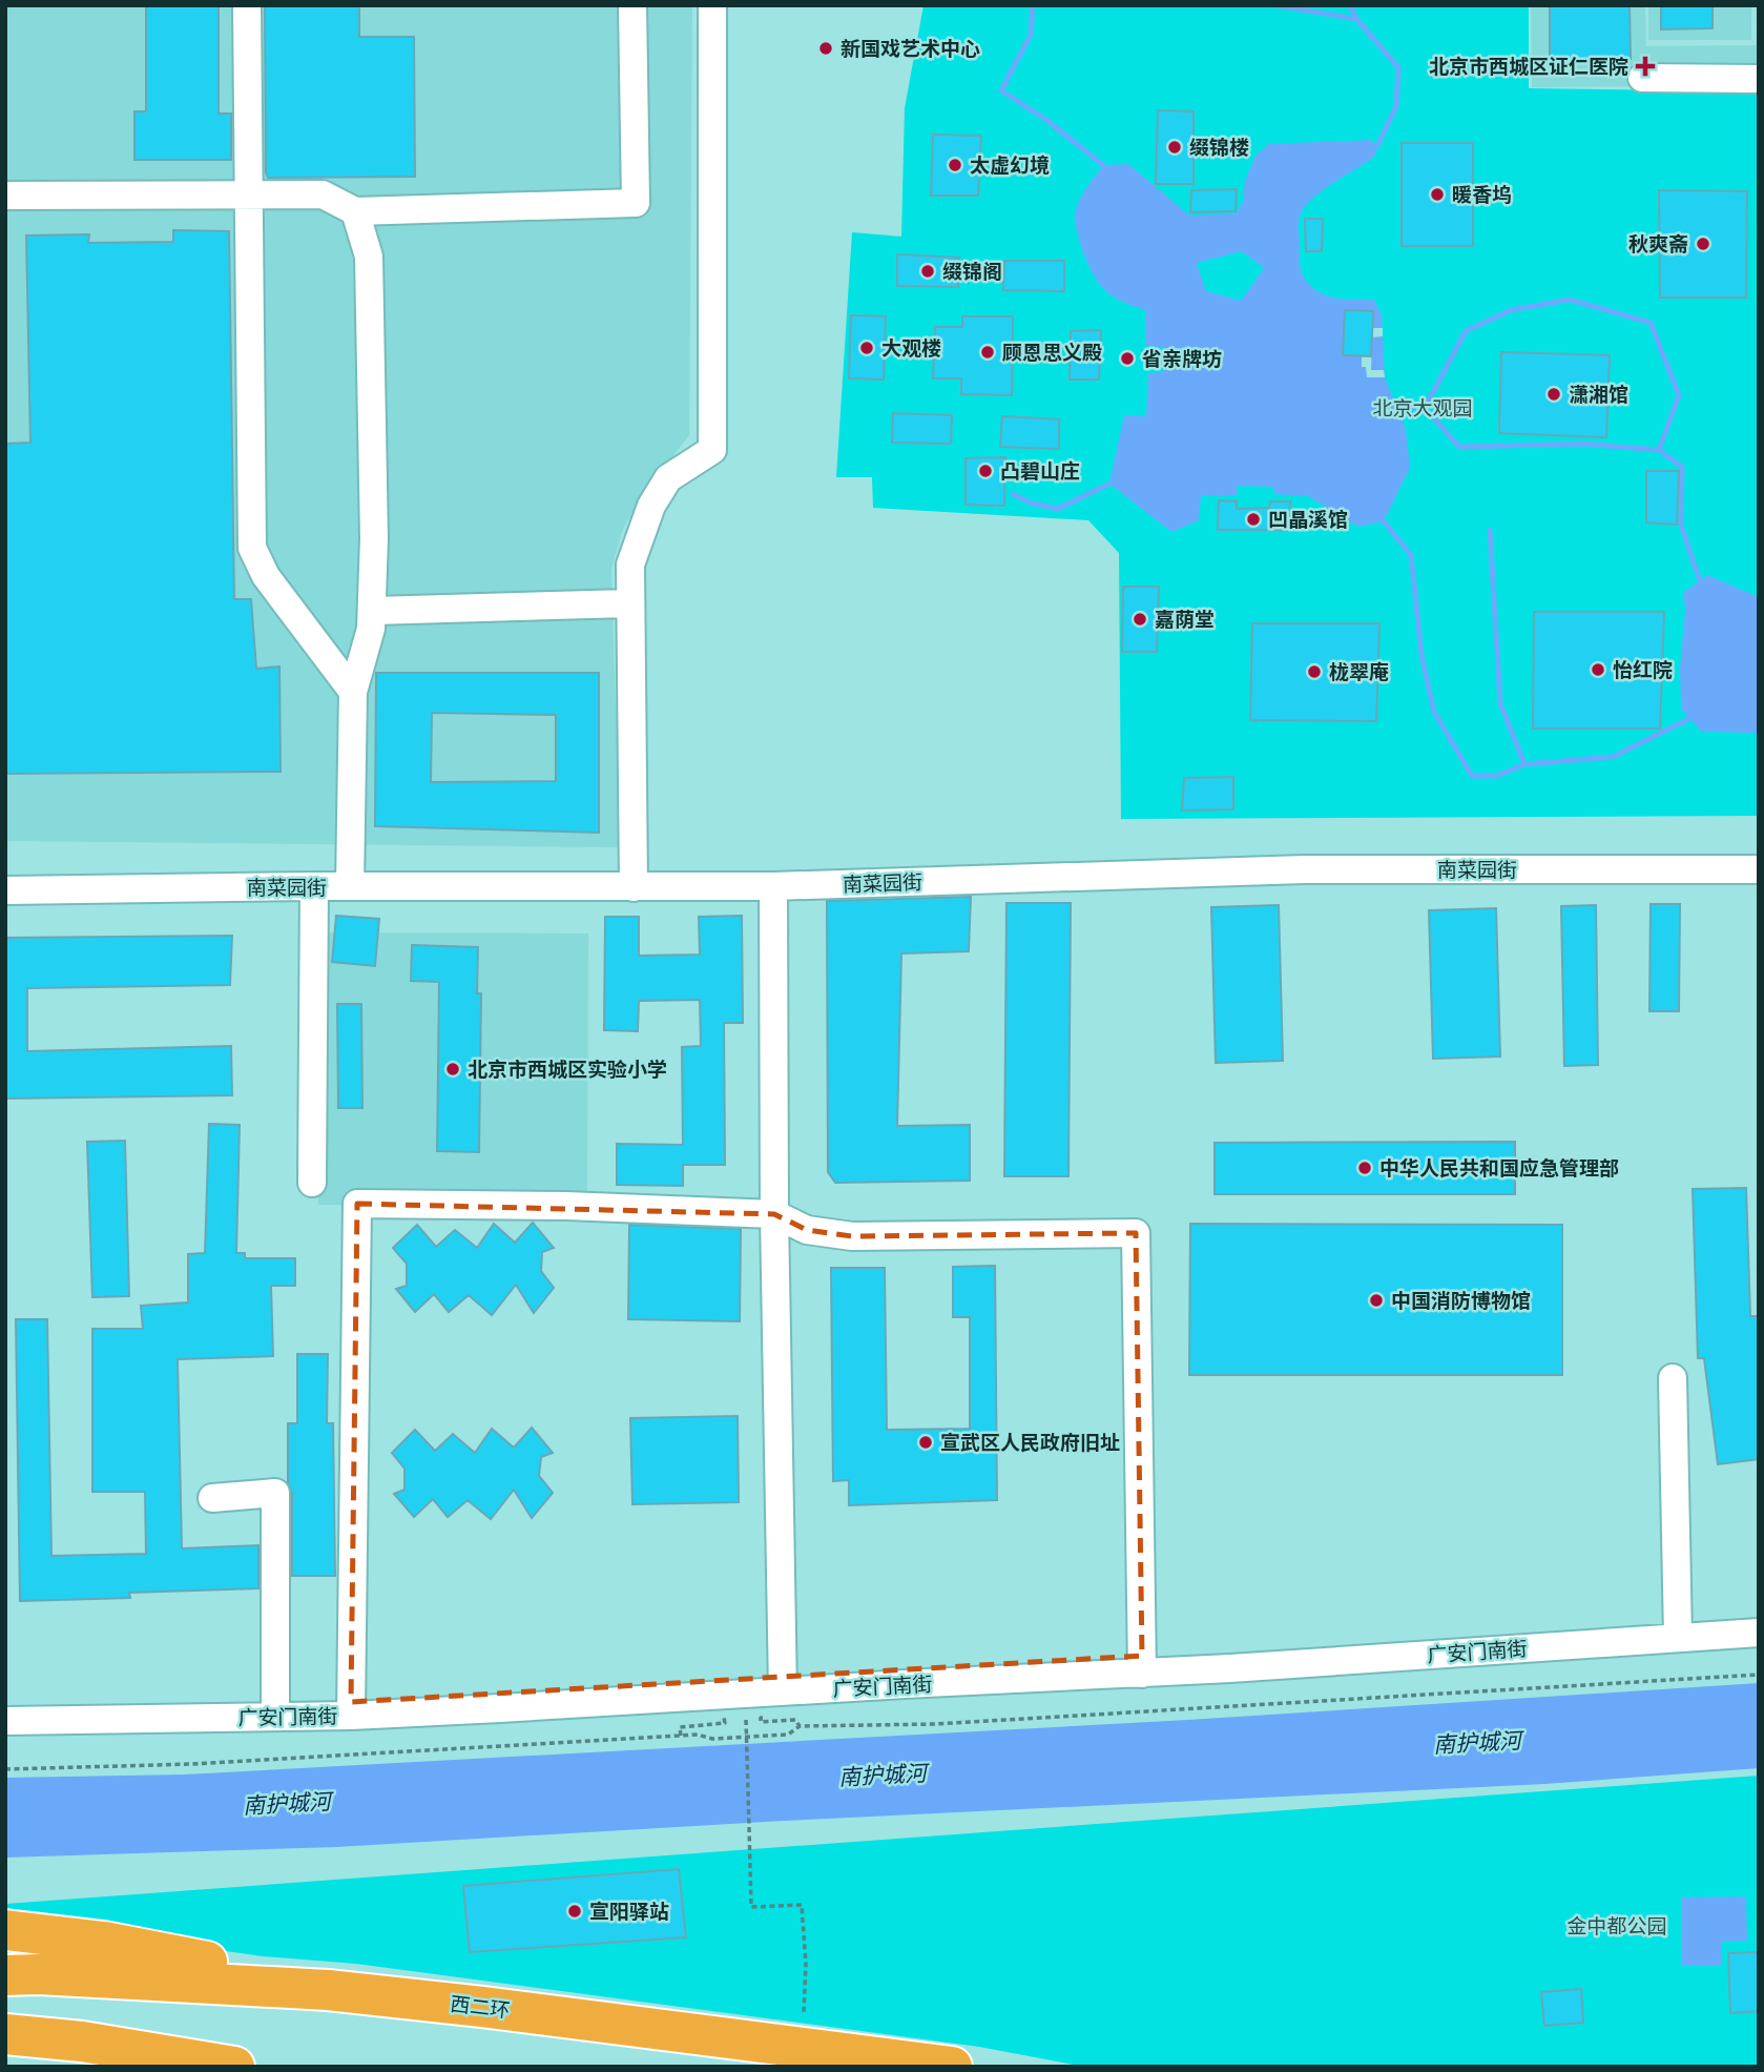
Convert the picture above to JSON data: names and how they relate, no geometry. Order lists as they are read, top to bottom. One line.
{"streets":{"highway":["西二环"],"street":["南菜园街","广安门南街"]},"water":["南护城河"],"parks":["北京大观园","金中都公园"],"places":{"other":["新国戏艺术中心","缀锦楼","太虚幻境","暖香坞","秋爽斋","缀锦阁","大观楼","顾恩思义殿","省亲牌坊","潇湘馆","凸碧山庄","凹晶溪馆","嘉荫堂","怡红院","栊翠庵","北京市西城区实验小学","中华人民共和国应急管理部","中国消防博物馆","宣武区人民政府旧址","宣阳驿站"],"health":["北京市西城区证仁医院"]}}
